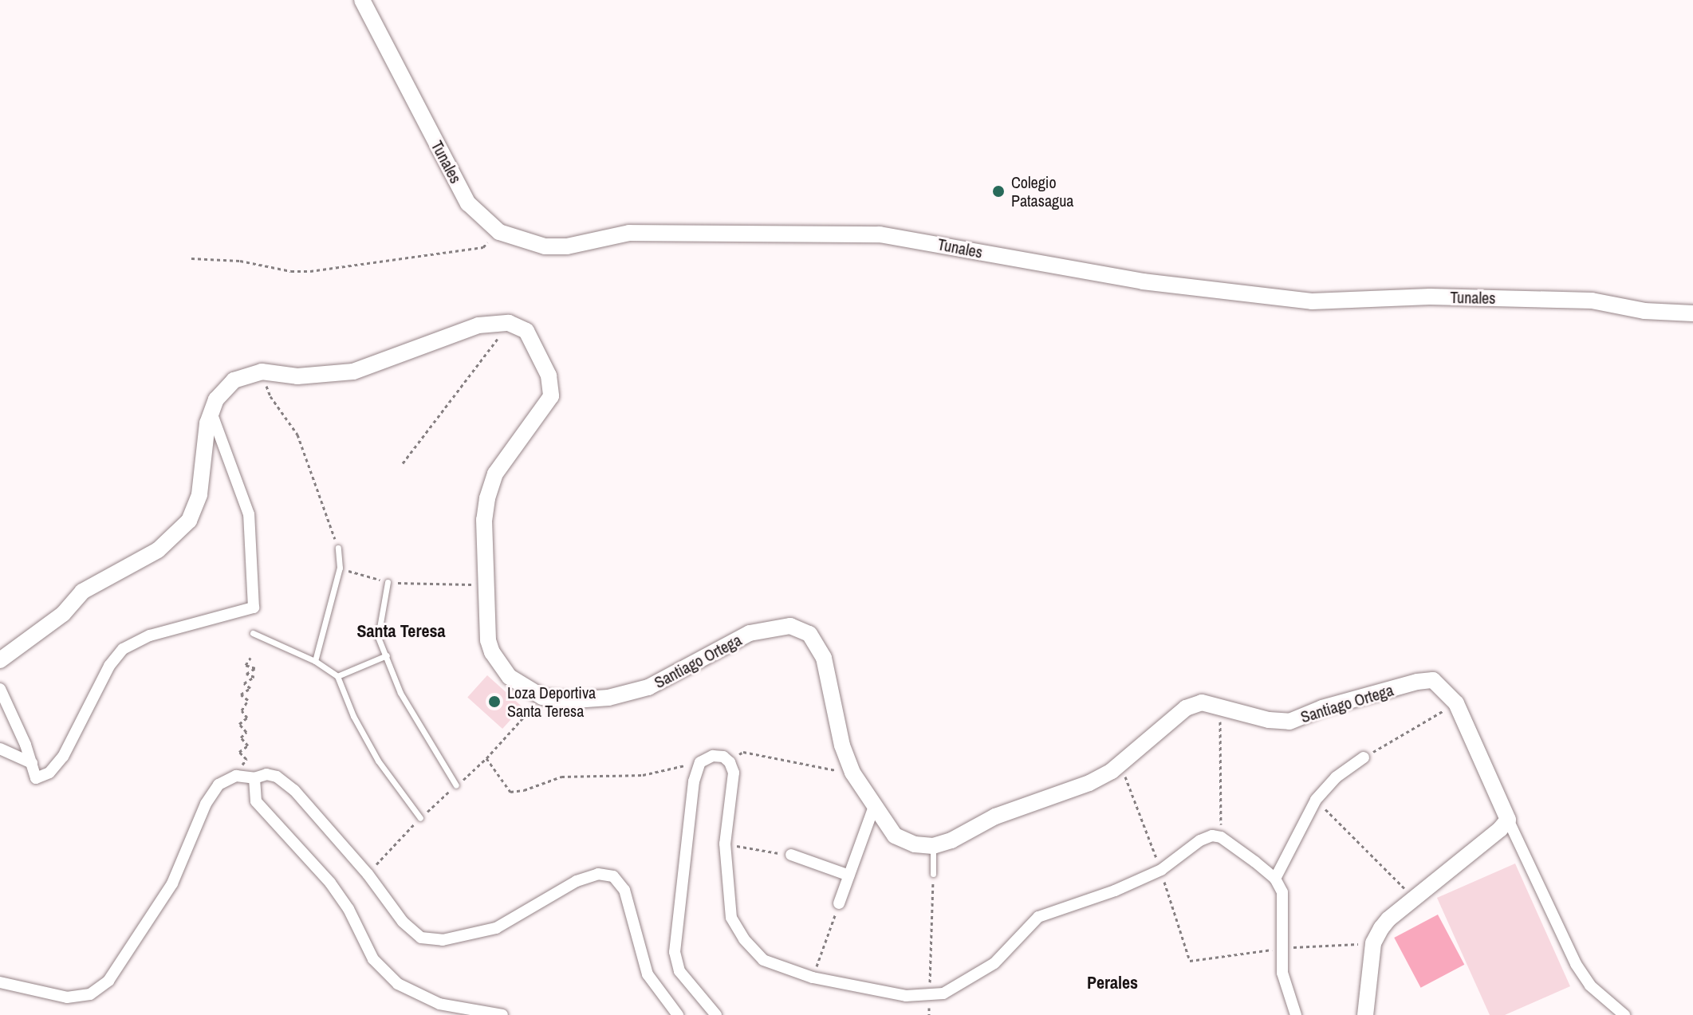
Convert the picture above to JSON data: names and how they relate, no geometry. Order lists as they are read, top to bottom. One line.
{"streets":{"street":["Tunales","Santiago Ortega"]},"districts":["Santa Teresa","Perales"],"places":["Colegio Patasagua","Loza Deportiva Santa Teresa"]}
